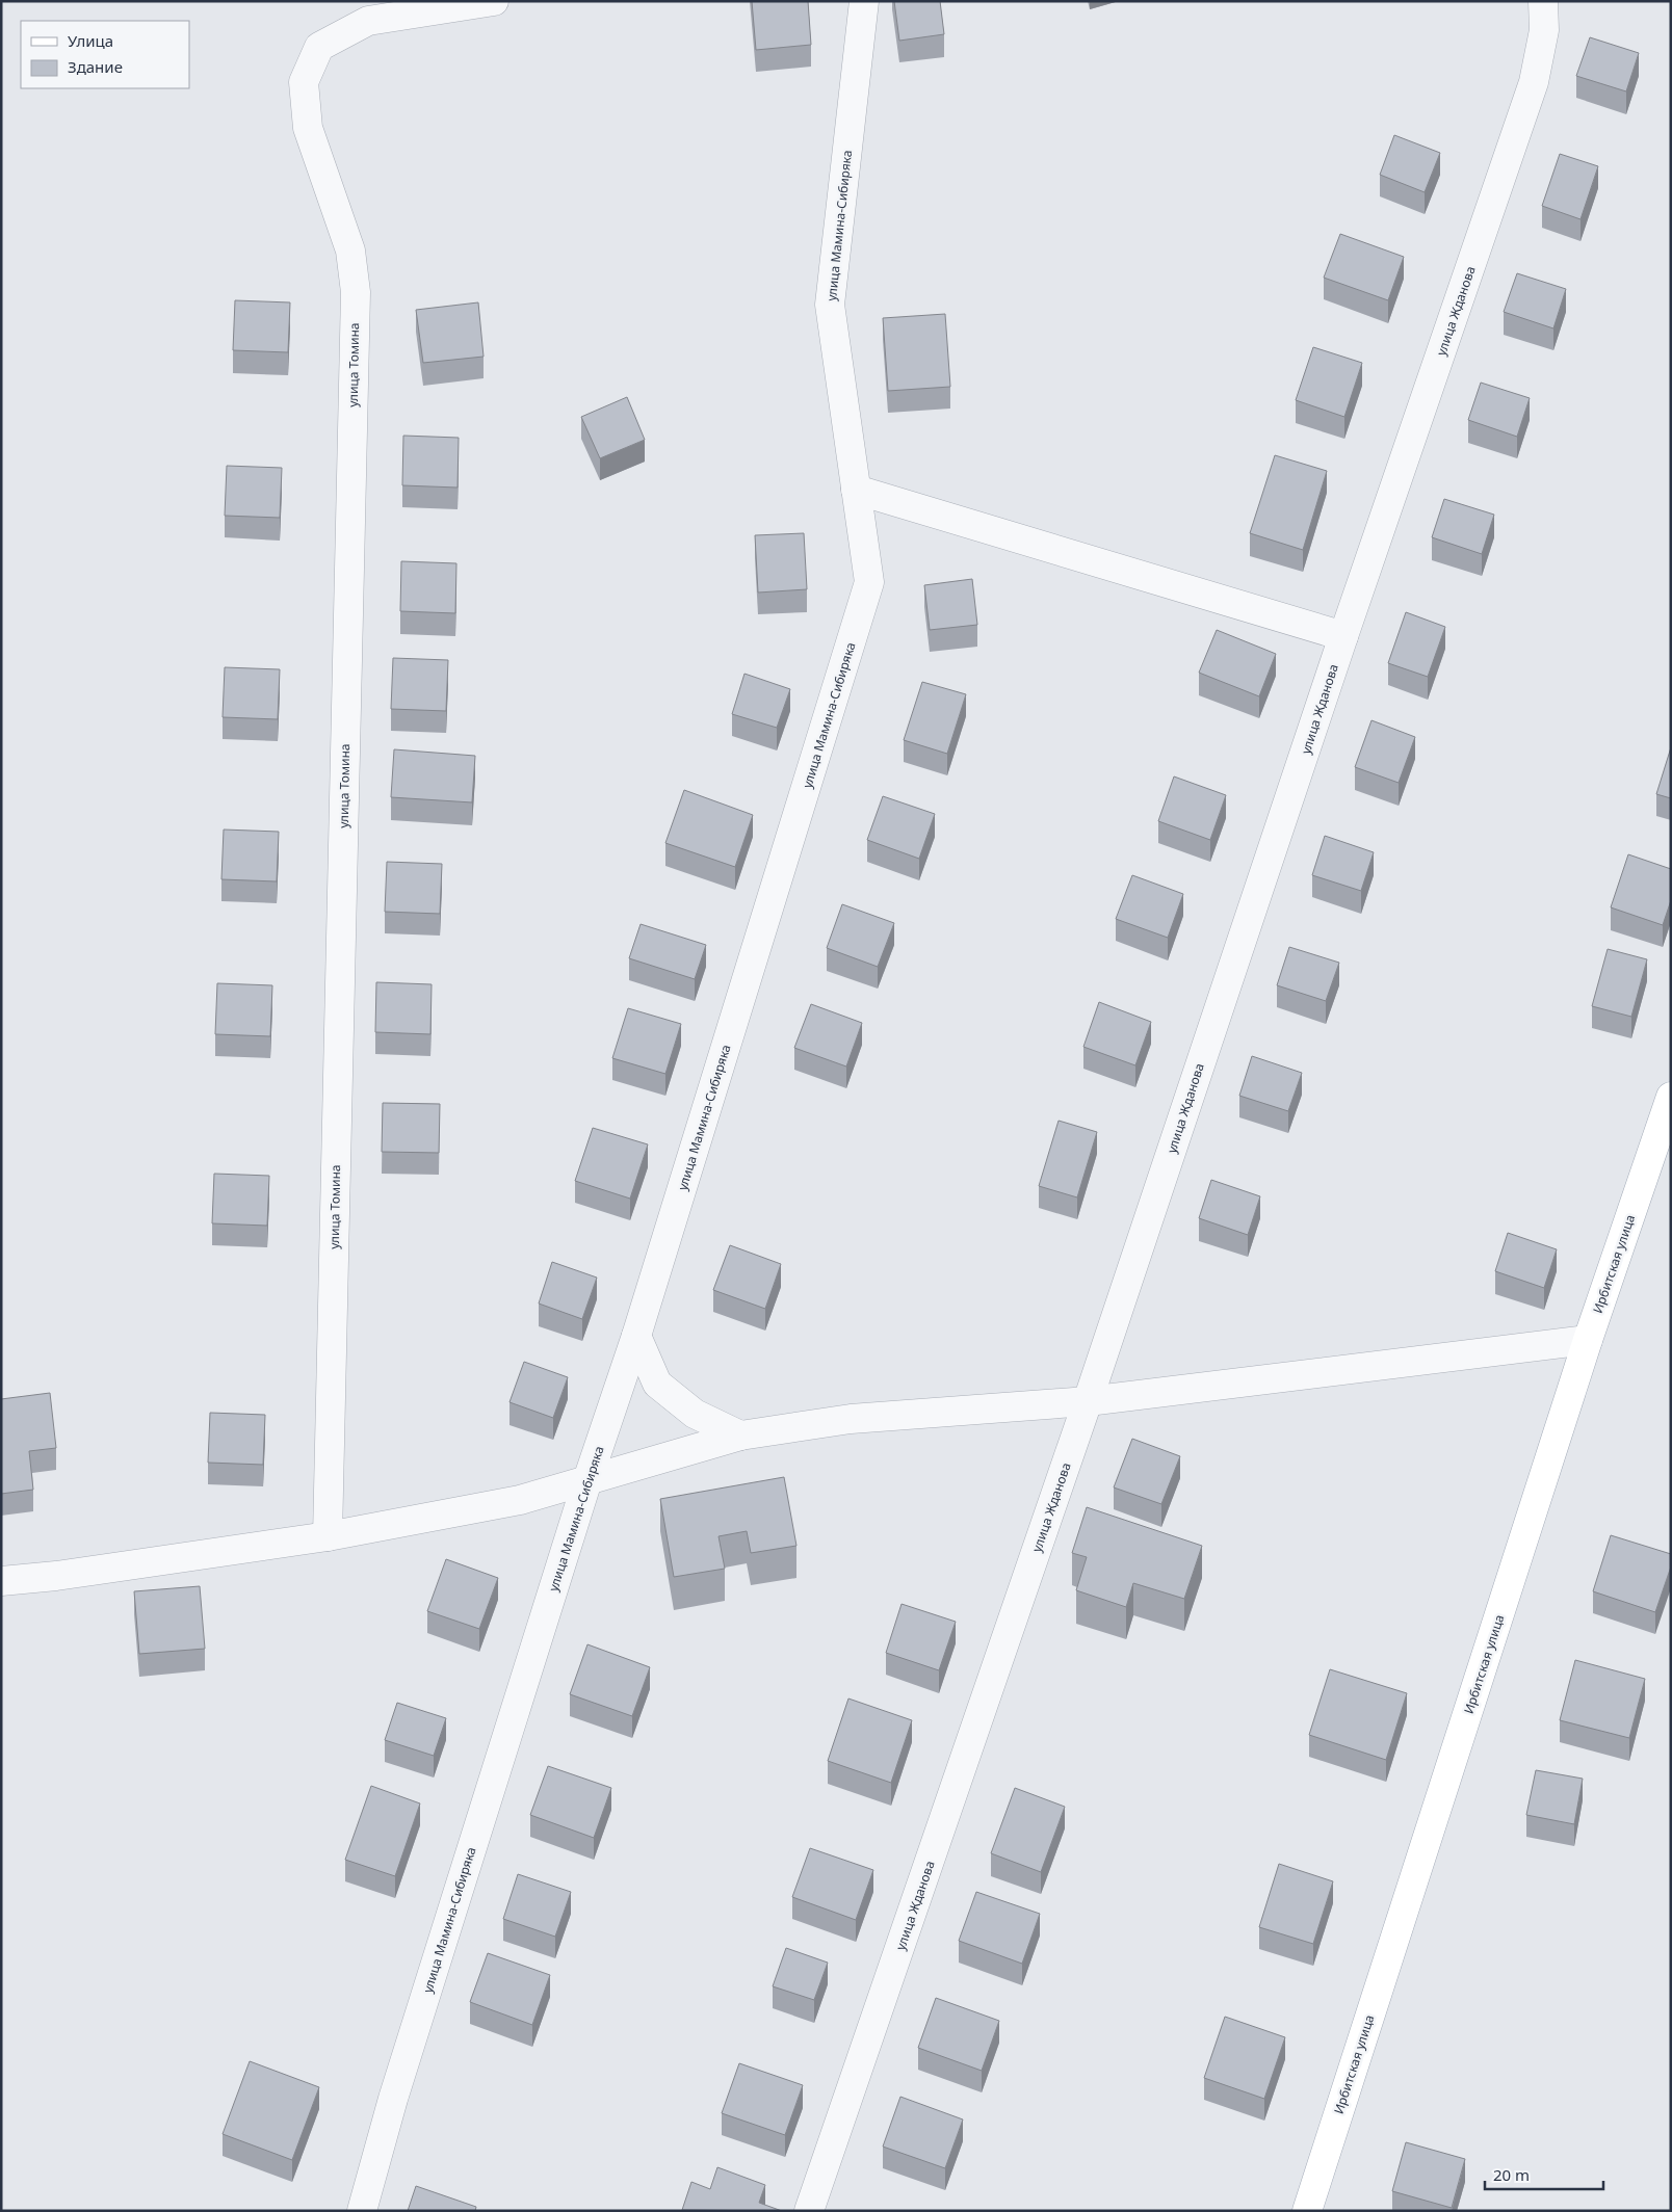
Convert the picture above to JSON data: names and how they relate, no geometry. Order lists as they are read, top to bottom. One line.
{"streets":{"main road":["Ирбитская улица"],"street":["улица Мамина-Сибиряка","улица Жданова","улица Томина"]},"legend":["Улица","Здание"],"scale_bar":"20 m"}
